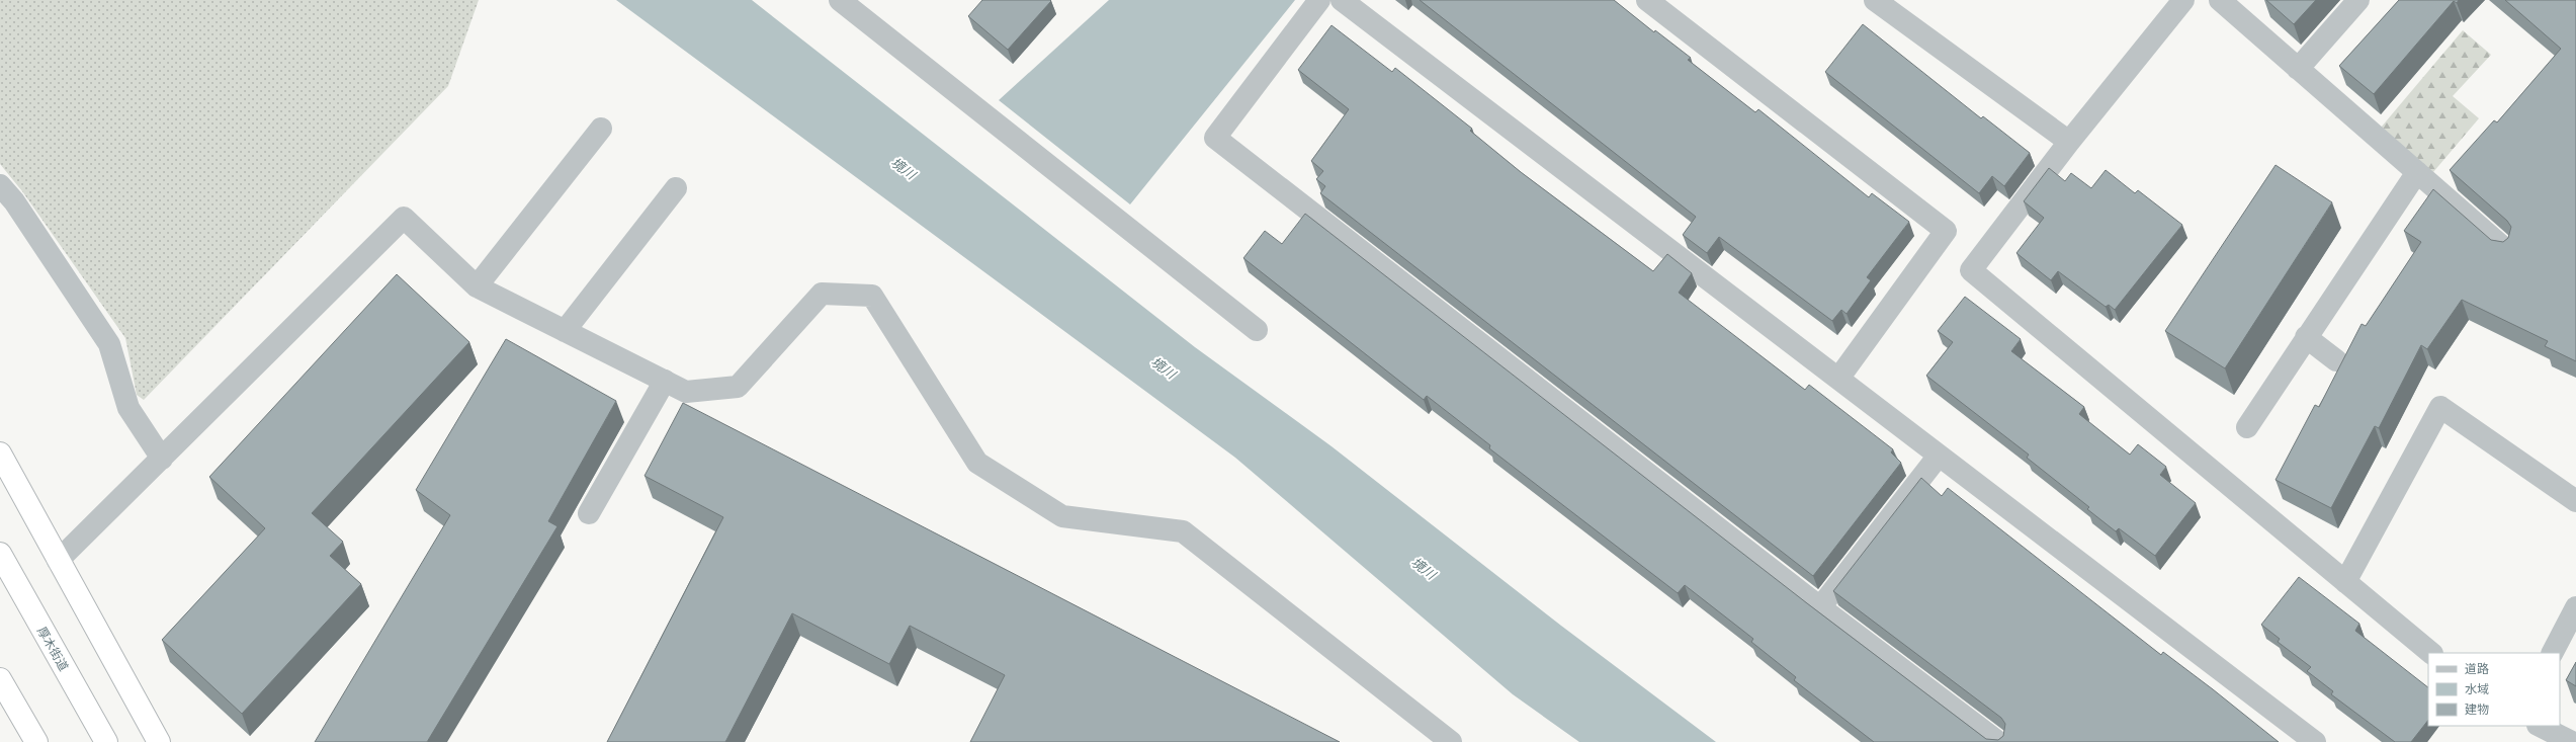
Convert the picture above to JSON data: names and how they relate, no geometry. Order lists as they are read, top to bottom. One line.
{"streets":{"highway":["厚木街道"]},"water":["境川"],"legend":["道路","水域","建物"]}
